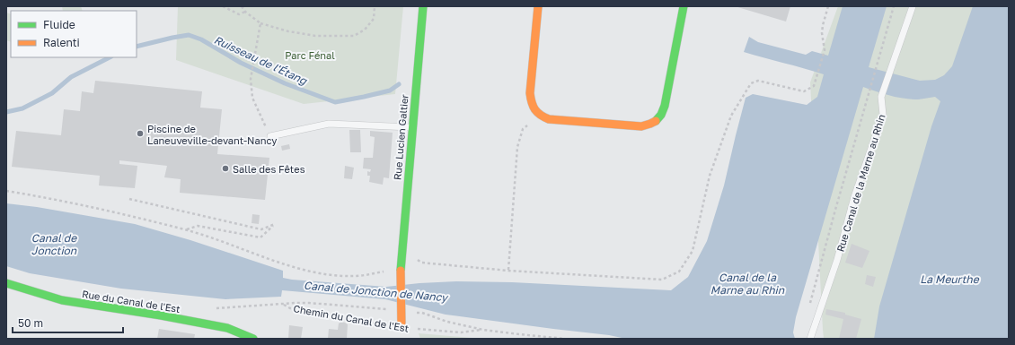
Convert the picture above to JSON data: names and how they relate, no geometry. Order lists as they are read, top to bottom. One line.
{"streets":{"street":["Rue Lucien Galtier","Rue du Canal de l'Est"],"lane":["Rue Canal de la Marne au Rhin"],"path":["Chemin du Canal de l'Est"]},"crossings":[["Rue Lucien Galtier","Chemin du Canal de l'Est"]],"water":["Ruisseau de l'Étang","Canal de Jonction","Canal de la Marne au Rhin","La Meurthe","Canal de Jonction de Nancy"],"parks":["Parc Fénal"],"places":["Piscine de Laneuveville-devant-Nancy","Salle des Fêtes"],"legend":["Fluide","Ralenti"],"scale_bar":"50 m"}
